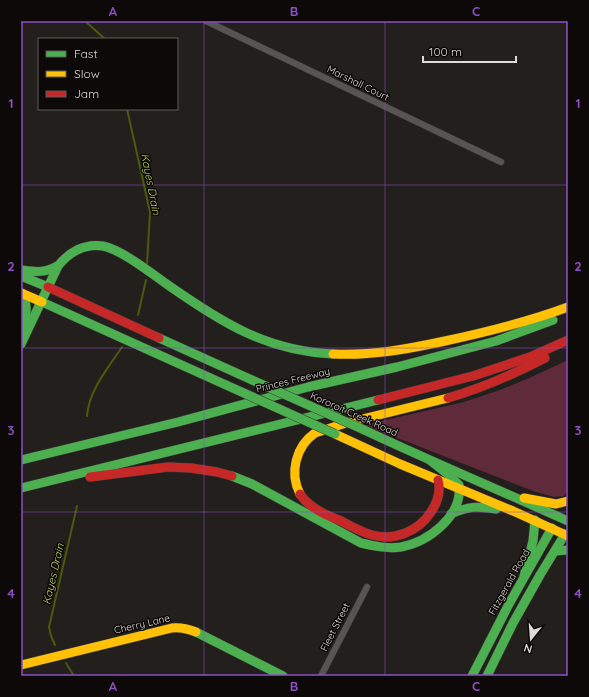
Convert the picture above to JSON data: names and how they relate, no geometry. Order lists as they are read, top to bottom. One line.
{"streets":{"main road":["Princes Freeway","Kororoit Creek Road","Fitzgerald Road","Cherry Lane"],"street":["Marshall Court","Fleet Street"]},"crossings":[["Kororoit Creek Road","Fitzgerald Road"]],"water":["Kayes Drain"],"legend":["Fast","Slow","Jam"],"scale_bar":"100 m","north":"bottom","grid":{"columns":["A","B","C"],"rows":["1","2","3","4"]}}
